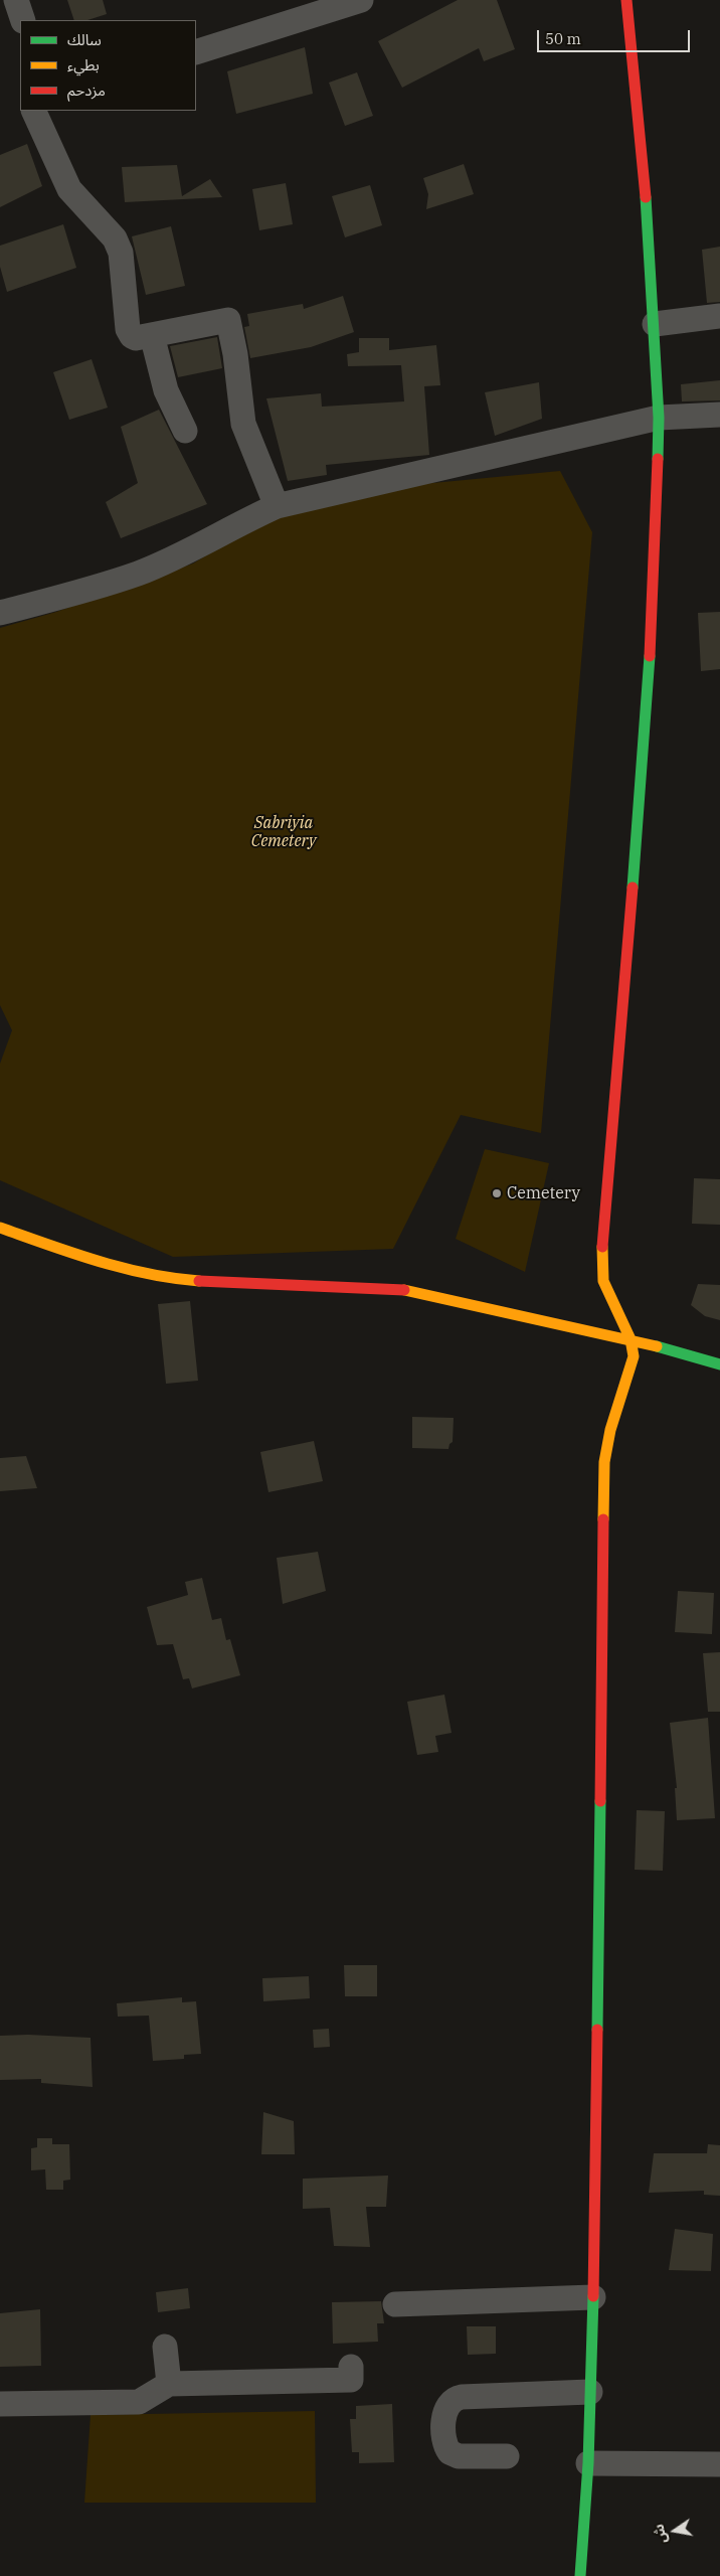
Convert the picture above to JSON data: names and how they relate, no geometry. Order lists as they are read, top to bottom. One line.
{"parks":["Sabriyia Cemetery"],"places":["Cemetery"],"legend":["سالك","بطيء","مزدحم"],"scale_bar":"50 m","north":"left"}
